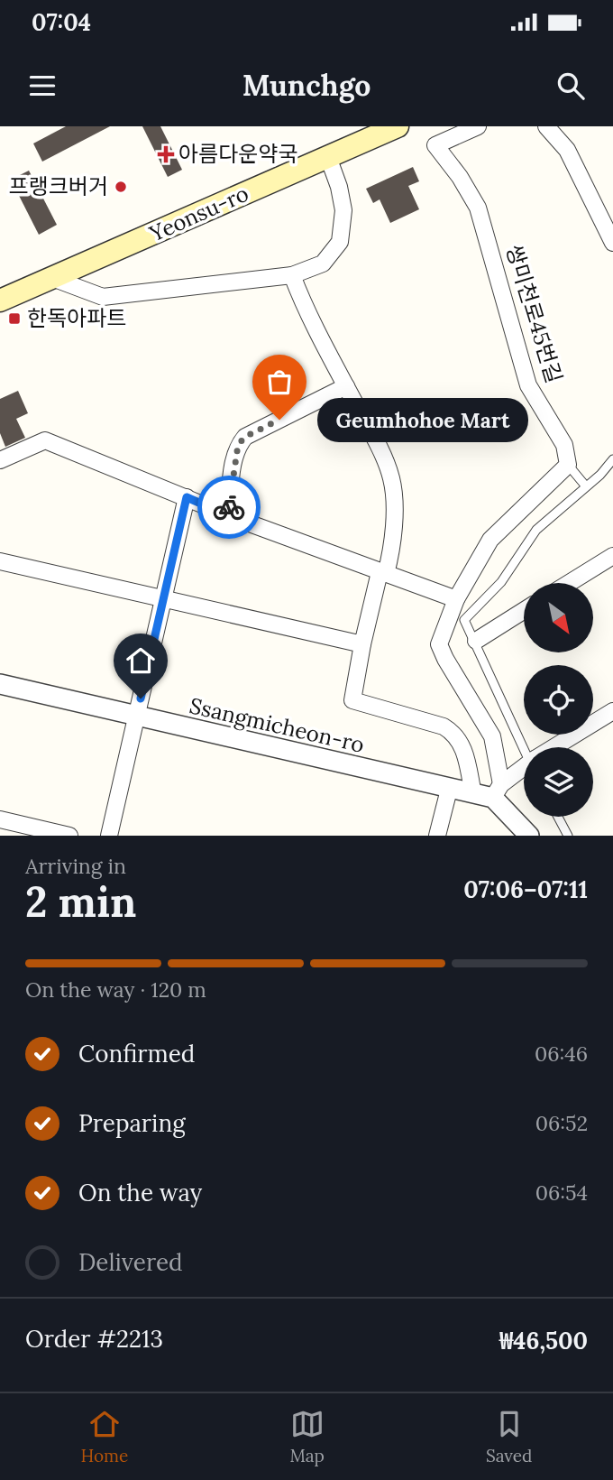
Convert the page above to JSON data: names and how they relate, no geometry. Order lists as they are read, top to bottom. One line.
{"streets":{"main road":["Yeonsu-ro"],"street":["쌍미천로45번길","Ssangmicheon-ro"]},"places":{"health":["아름다운약국"],"other":["프랭크버거","Geumhohoe Mart"],"transit":["한독아파트"]},"north":"bottom right","page":{"status":"07:04","header":"Munchgo","bubble":"Geumhohoe Mart","heading":["2 min","Arriving in","07:06–07:11"],"panel":["Order #2213","₩46,500"],"bar":"On the way · 120 m","list":[["Confirmed","06:46"],["Preparing","06:52"],["On the way","06:54"],"Delivered"],"tabs":["Home","Map","Saved"]}}
